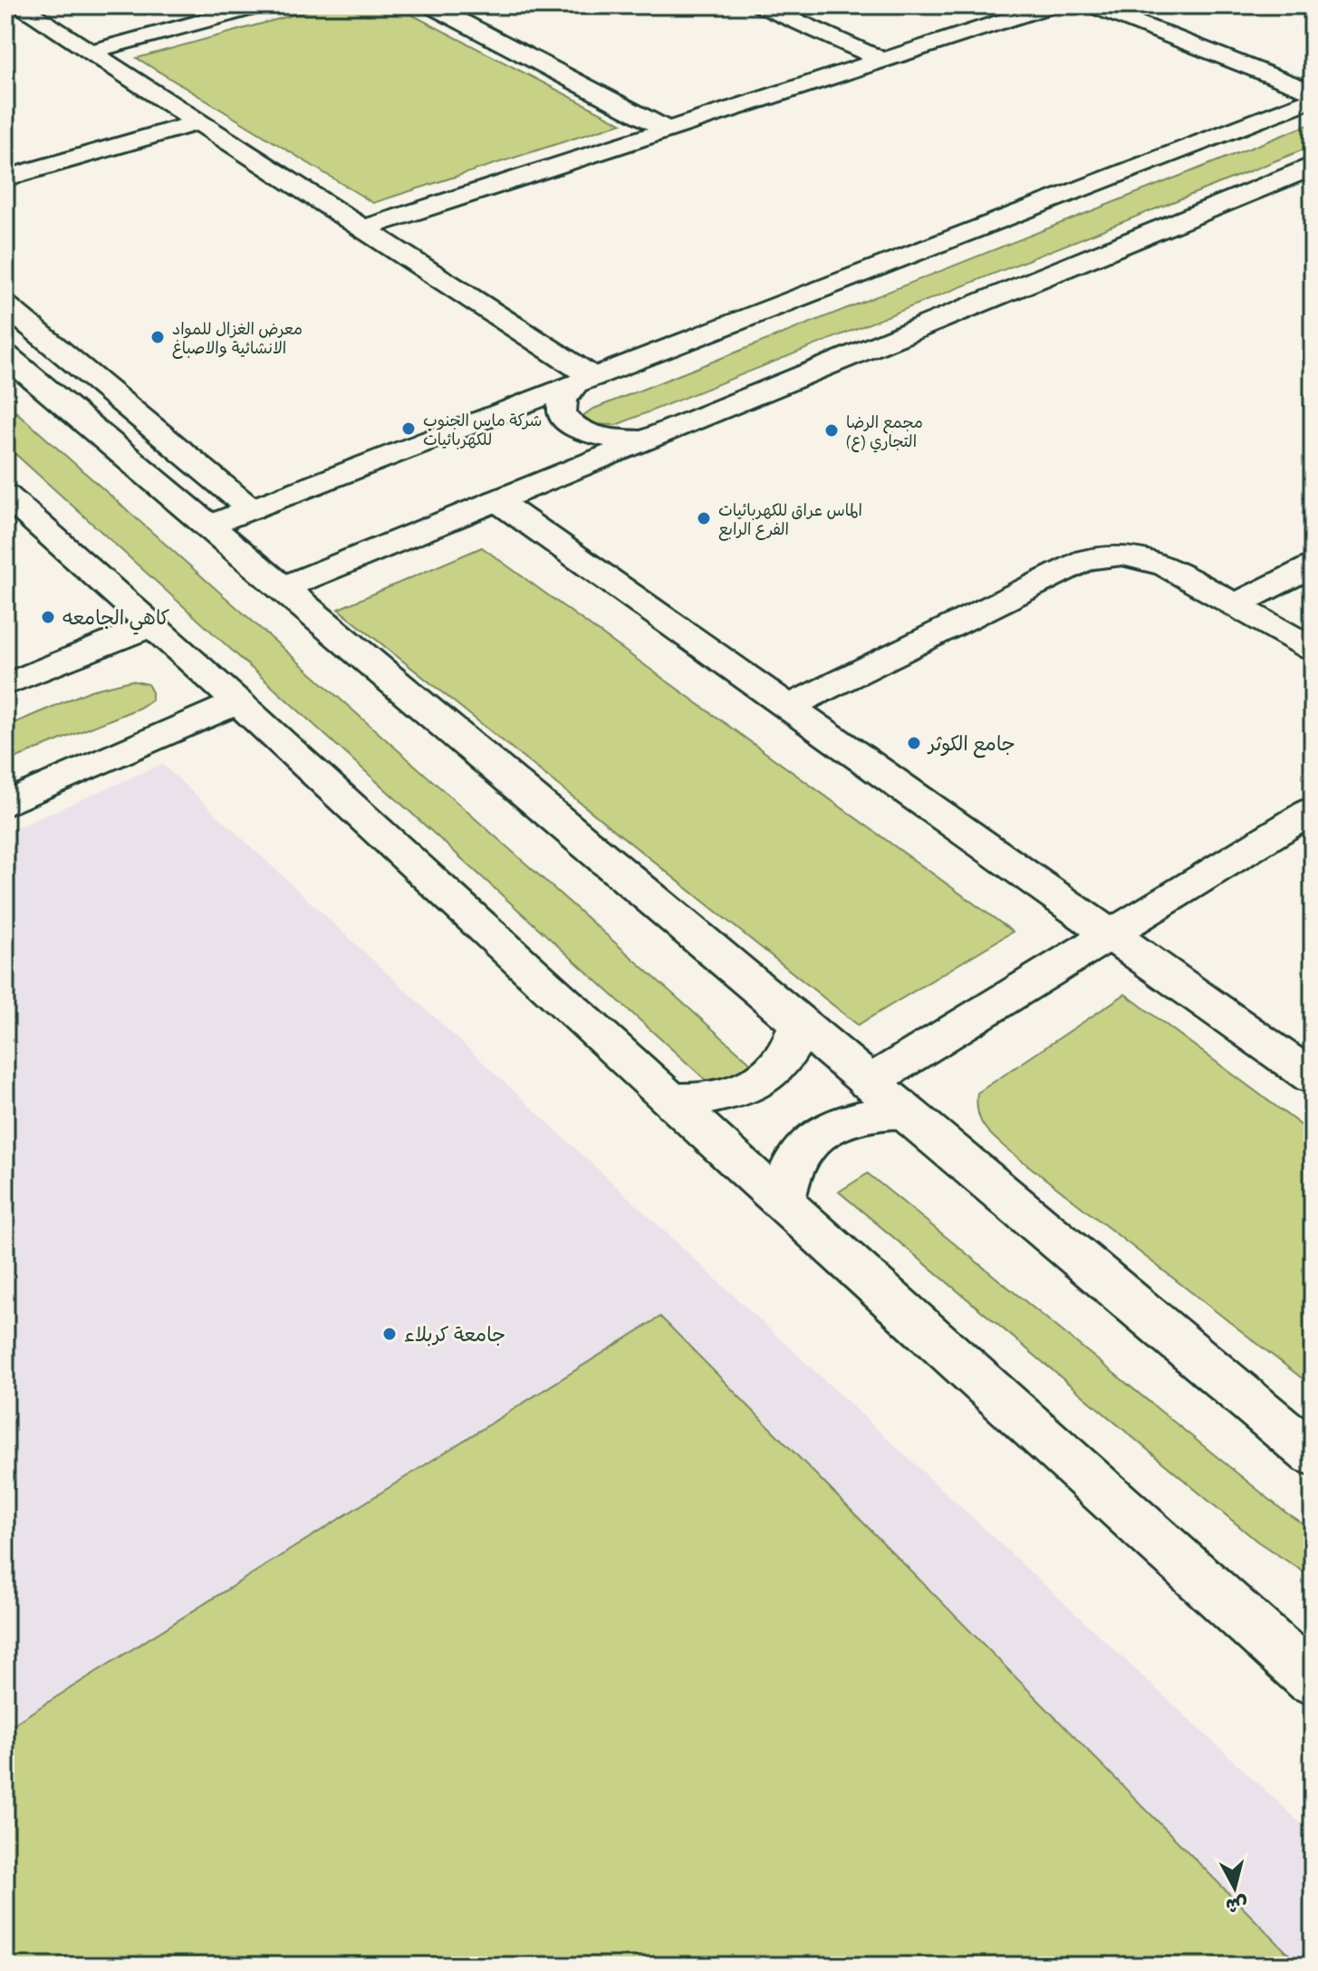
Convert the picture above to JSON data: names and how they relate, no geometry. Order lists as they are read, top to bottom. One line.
{"places":["معرض الغزال للمواد الانشائية والاصباغ","شركة ماس الجنوب للكهربائيات","مجمع الرضا (ع) التجاري","الماس عراق للكهربائيات الفرع الرابع","كاهي الجامعه","جامع الكوثر","جامعة كربلاء"],"north":"bottom"}
